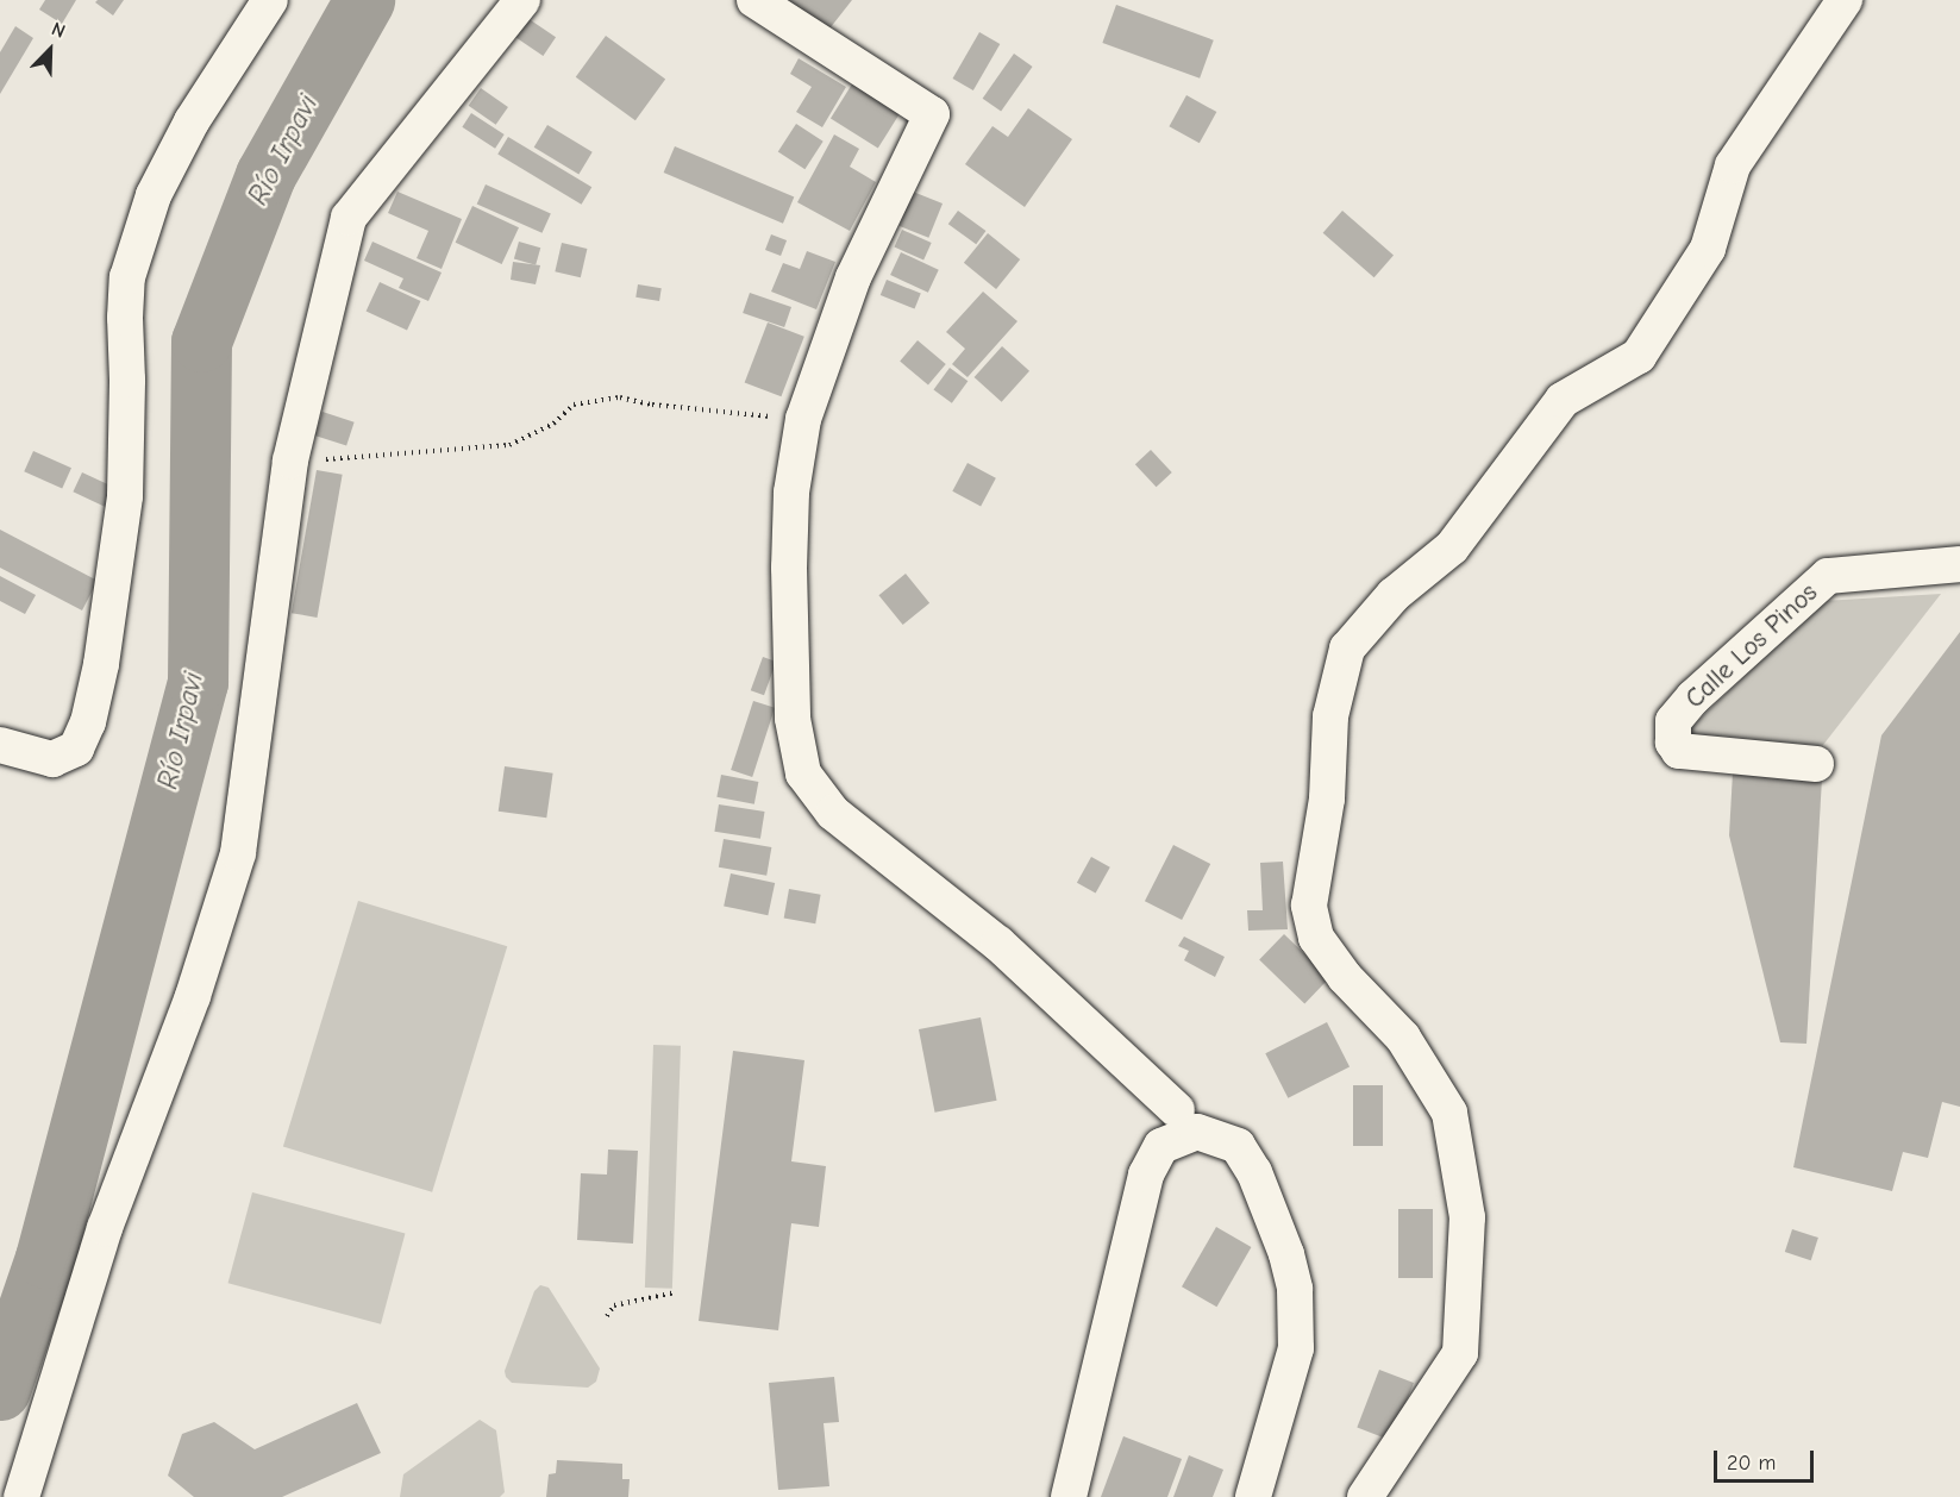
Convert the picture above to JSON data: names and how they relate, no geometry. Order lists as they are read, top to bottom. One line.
{"streets":{"street":["Calle Los Pinos"]},"water":["Río Irpavi"],"scale_bar":"20 m","north":"top right"}
